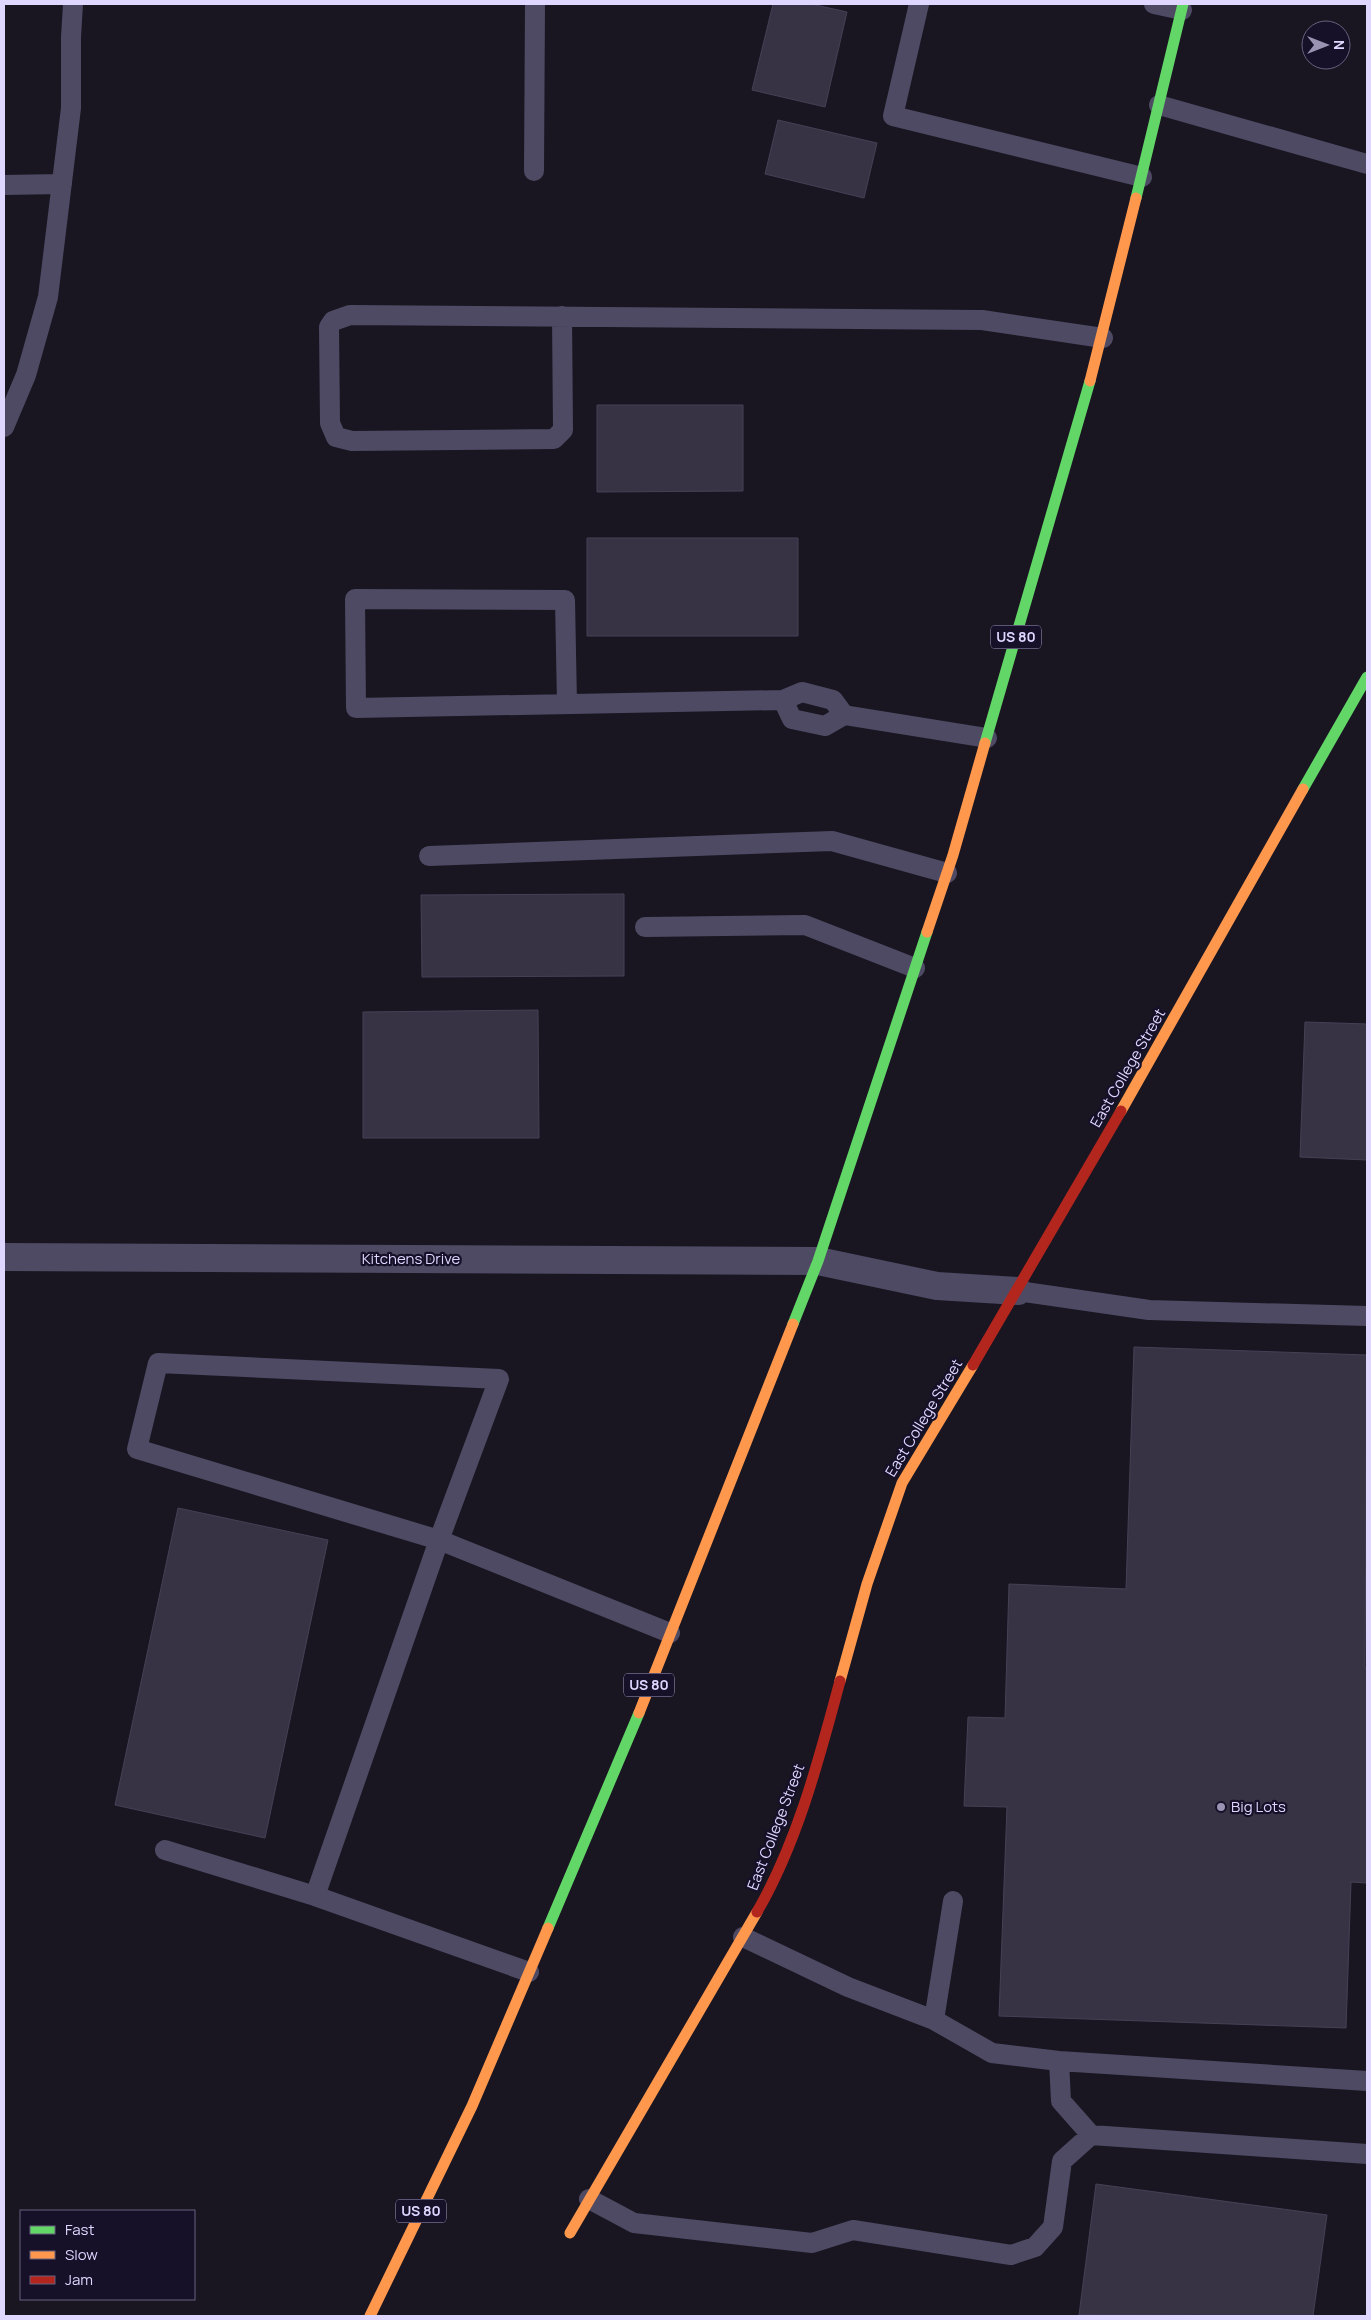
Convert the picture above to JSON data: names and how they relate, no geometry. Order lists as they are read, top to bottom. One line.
{"streets":{"main road":["US 80","East College Street"],"street":["Kitchens Drive"]},"crossings":[["US 80","Kitchens Drive"],["East College Street","Kitchens Drive"]],"places":["Big Lots"],"legend":["Fast","Slow","Jam"],"north":"right"}
